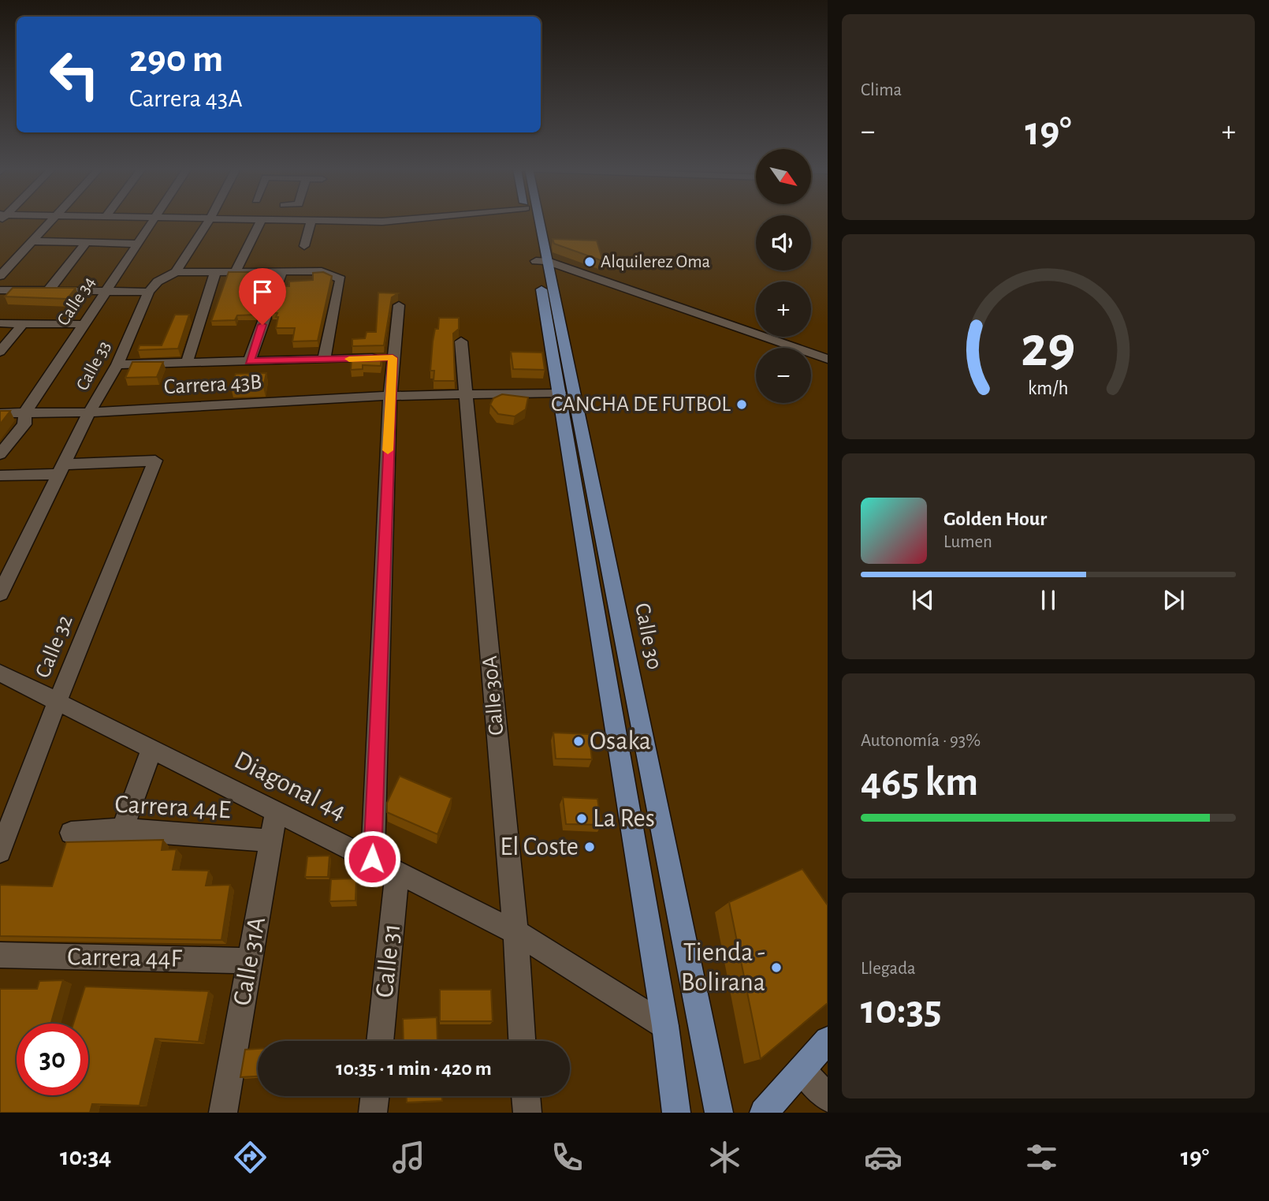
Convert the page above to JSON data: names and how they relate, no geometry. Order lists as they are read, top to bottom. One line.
{"streets":{"main road":["Calle 30"],"street":["Calle 34","Calle 33","Carrera 43B","Calle 32","Calle 30A","Diagonal 44","Carrera 44E","Carrera 44F","Calle 31","Calle 31A"]},"crossings":[["Calle 34","Carrera 43B"],["Calle 33","Carrera 43B"],["Calle 33","Calle 32"],["Carrera 43B","Calle 30"],["Carrera 43B","Calle 30A"],["Calle 30","Diagonal 44"],["Calle 32","Diagonal 44"],["Calle 30A","Diagonal 44"],["Diagonal 44","Calle 31"],["Diagonal 44","Calle 31A"],["Carrera 44E","Calle 31A"],["Carrera 44F","Calle 31A"]],"places":["Alquilerez Oma","CANCHA DE FUTBOL","Osaka","La Res","El Coste","Tienda - Bolirana"],"north":"bottom right","page":{"tile":["Clima",["Autonomía · 93%","465 km"],["Llegada","10:35"]],"turn":["290 m","Carrera 43A"],"heat":["−","19°","+"],"map_buttons":["+","−"],"song":["Golden Hour","Lumen"],"limit":"30","trip":"10:35 · 1 min · 420 m","tabs":["10:34","19°"],"gauge":["29","km/h"]}}
